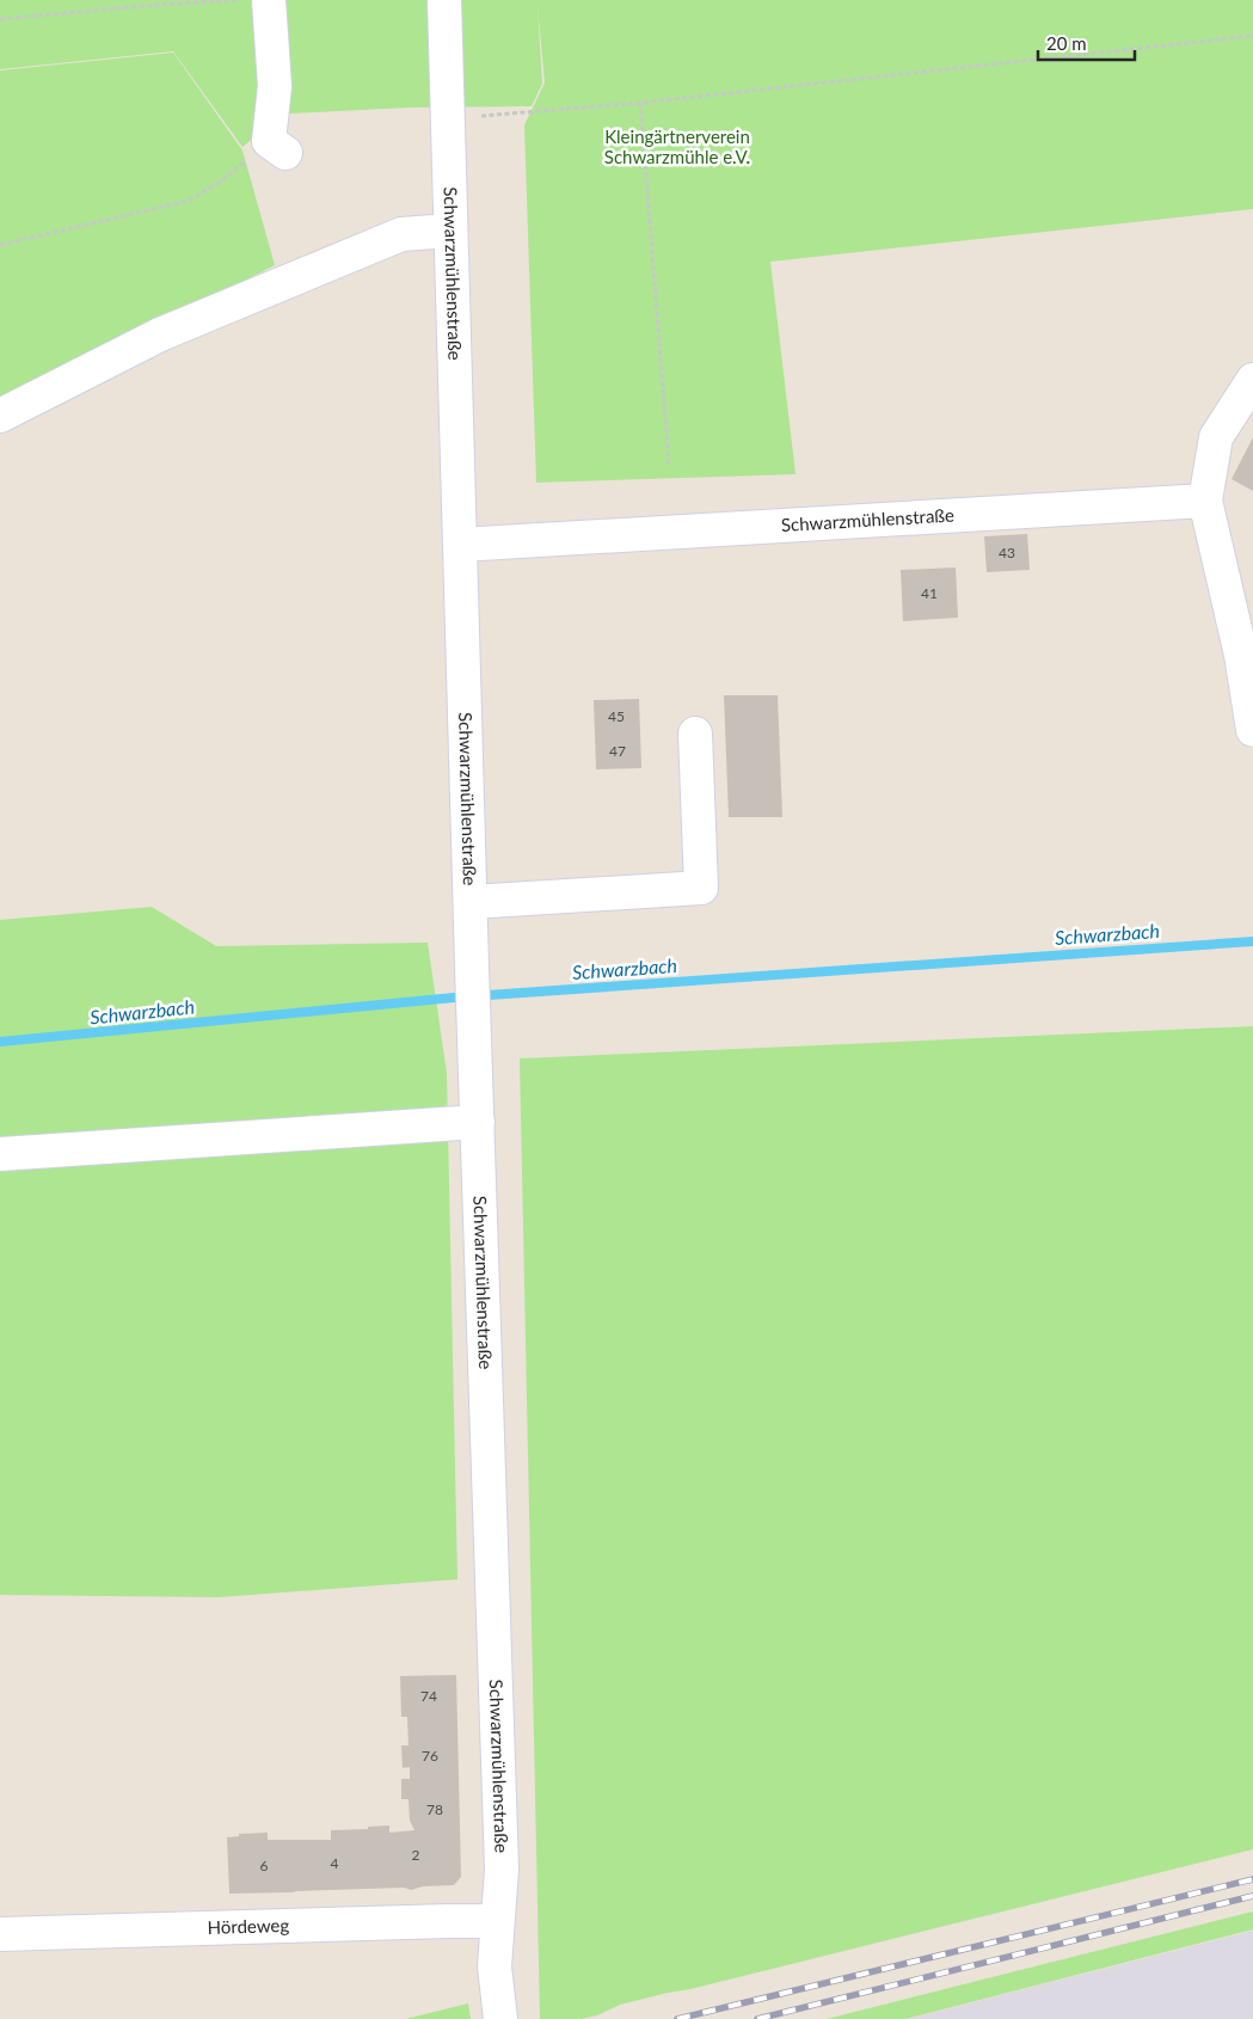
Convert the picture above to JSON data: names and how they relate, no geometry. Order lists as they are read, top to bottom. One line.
{"streets":{"street":["Schwarzmühlenstraße","Hördeweg"]},"crossings":[["Schwarzmühlenstraße","Hördeweg"]],"water":["Schwarzbach"],"parks":["Kleingärtnerverein Schwarzmühle e.V."],"house_numbers":["43","41","45","47","74","76","78","2","4","6"],"scale_bar":"20 m"}
